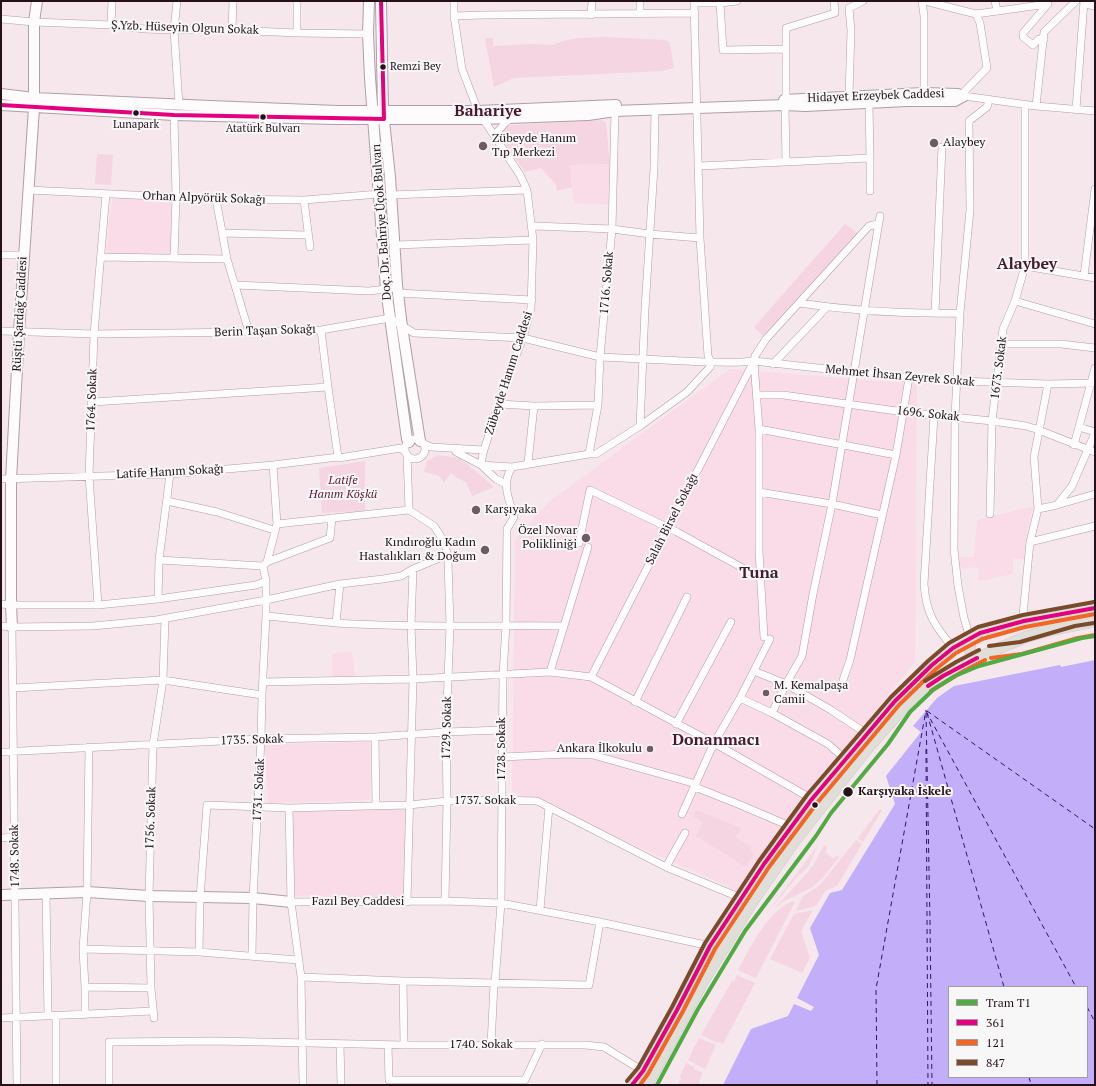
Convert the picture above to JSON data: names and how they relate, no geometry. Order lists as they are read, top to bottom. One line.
{"streets":{"main road":["Hidayet Erzeybek Caddesi","Doç. Dr. Bahriye Üçok Bulvarı","Rüştü Şardağ Caddesi","Fazıl Bey Caddesi"],"street":["Ş.Yzb. Hüseyin Olgun Sokak","Orhan Alpyörük Sokağı","1716. Sokak","Berin Taşan Sokağı","1673. Sokak","Zübeyde Hanım Caddesi","Mehmet İhsan Zeyrek Sokak","1764. Sokak","1696. Sokak","Latife Hanım Sokağı","Salah Birsel Sokağı","1729. Sokak","1735. Sokak","1728. Sokak","1731. Sokak","1737. Sokak","1756. Sokak","1748. Sokak","1740. Sokak"]},"crossings":[["Ş.Yzb. Hüseyin Olgun Sokak","Doç. Dr. Bahriye Üçok Bulvarı"],["Ş.Yzb. Hüseyin Olgun Sokak","Rüştü Şardağ Caddesi"],["Hidayet Erzeybek Caddesi","Doç. Dr. Bahriye Üçok Bulvarı"],["Hidayet Erzeybek Caddesi","1716. Sokak"],["Hidayet Erzeybek Caddesi","Zübeyde Hanım Caddesi"],["Orhan Alpyörük Sokağı","Doç. Dr. Bahriye Üçok Bulvarı"],["Orhan Alpyörük Sokağı","Rüştü Şardağ Caddesi"],["Orhan Alpyörük Sokağı","1764. Sokak"],["Doç. Dr. Bahriye Üçok Bulvarı","Berin Taşan Sokağı"],["Doç. Dr. Bahriye Üçok Bulvarı","Latife Hanım Sokağı"],["1716. Sokak","Mehmet İhsan Zeyrek Sokak"],["Rüştü Şardağ Caddesi","Berin Taşan Sokağı"],["Rüştü Şardağ Caddesi","Latife Hanım Sokağı"],["Rüştü Şardağ Caddesi","1748. Sokak"],["Berin Taşan Sokağı","1764. Sokak"],["1673. Sokak","Mehmet İhsan Zeyrek Sokak"],["1673. Sokak","1696. Sokak"],["Zübeyde Hanım Caddesi","Mehmet İhsan Zeyrek Sokak"],["Mehmet İhsan Zeyrek Sokak","Salah Birsel Sokağı"],["1764. Sokak","Latife Hanım Sokağı"],["1729. Sokak","1735. Sokak"],["1729. Sokak","1737. Sokak"],["1729. Sokak","Fazıl Bey Caddesi"],["1735. Sokak","1728. Sokak"],["1735. Sokak","1731. Sokak"],["1735. Sokak","1756. Sokak"],["1735. Sokak","1748. Sokak"],["1728. Sokak","1737. Sokak"],["1728. Sokak","Fazıl Bey Caddesi"],["1728. Sokak","1740. Sokak"],["1731. Sokak","1737. Sokak"],["1731. Sokak","Fazıl Bey Caddesi"],["1737. Sokak","Fazıl Bey Caddesi"],["1756. Sokak","Fazıl Bey Caddesi"],["1748. Sokak","Fazıl Bey Caddesi"]],"districts":["Bahariye","Alaybey","Tuna","Donanmacı"],"parks":["Latife Hanım Köşkü"],"places":["Remzi Bey","Lunapark","Atatürk Bulvarı","Alaybey","Zübeyde Hanım Tıp Merkezi","Karşıyaka","Özel Novar Polikliniği","Kındıroğlu Kadın Hastalıkları & Doğum","M. Kemalpaşa Camii","Ankara İlkokulu","Karşıyaka İskele"],"lines":["transit line 361","transit line 847","transit line 121","tram line T1"],"legend":["Tram T1","361","121","847"]}
